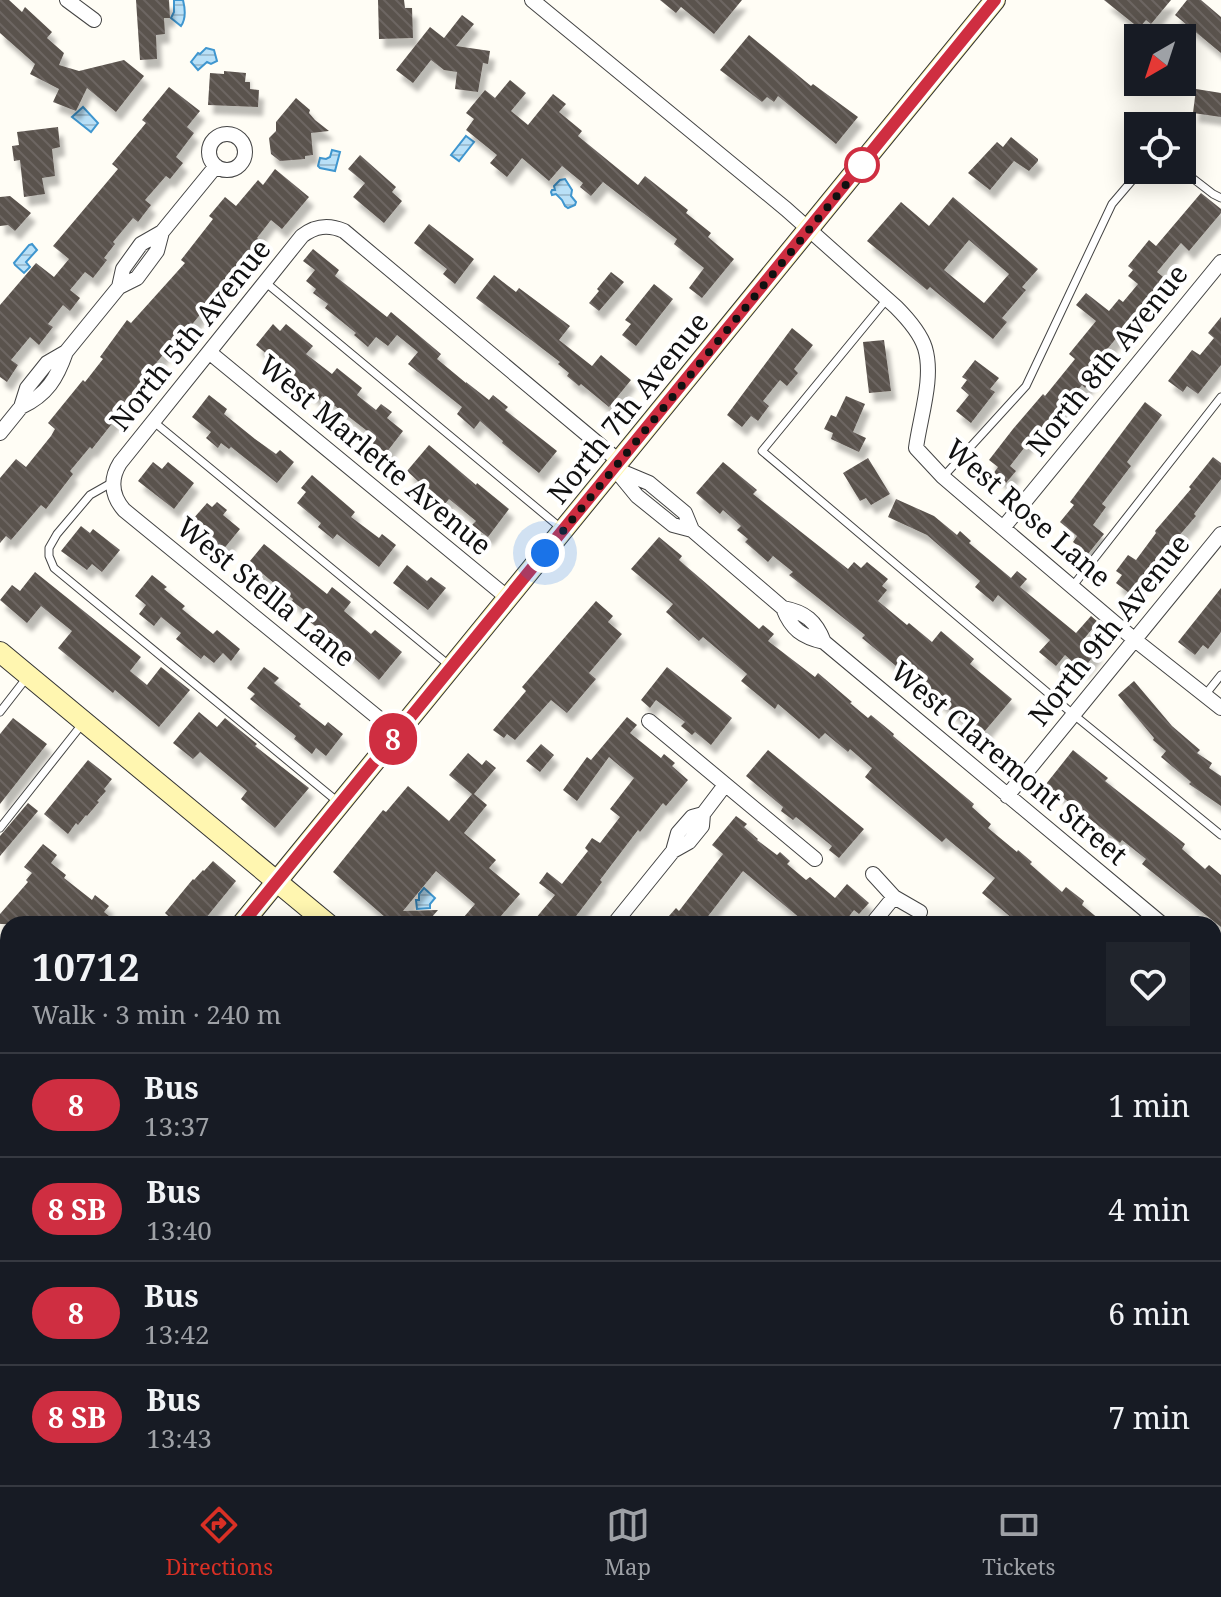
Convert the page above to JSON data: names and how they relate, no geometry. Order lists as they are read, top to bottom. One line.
{"streets":{"main road":["North 7th Avenue"],"street":["North 5th Avenue","North 8th Avenue","West Marlette Avenue","West Rose Lane","West Stella Lane","North 9th Avenue","West Claremont Street"]},"crossings":[["North 5th Avenue","North 7th Avenue"],["North 5th Avenue","West Marlette Avenue"],["North 5th Avenue","West Stella Lane"],["North 5th Avenue","West Claremont Street"],["North 8th Avenue","West Rose Lane"],["North 7th Avenue","West Marlette Avenue"],["North 7th Avenue","West Rose Lane"],["North 7th Avenue","West Stella Lane"],["North 7th Avenue","West Claremont Street"],["West Rose Lane","North 9th Avenue"],["North 9th Avenue","West Claremont Street"]],"lines":["bus line 8"],"north":"bottom left","page":{"on_map":"8","heading":["10712","Walk · 3 min · 240 m"],"list":[{"mark":"8","name":"Bus","note":"13:37","value":"1 min"},{"mark":"8 SB","name":"Bus","note":"13:40","value":"4 min"},{"mark":"8","name":"Bus","note":"13:42","value":"6 min"},{"mark":"8 SB","name":"Bus","note":"13:43","value":"7 min"}],"tabs":["Directions","Map","Tickets"]}}
